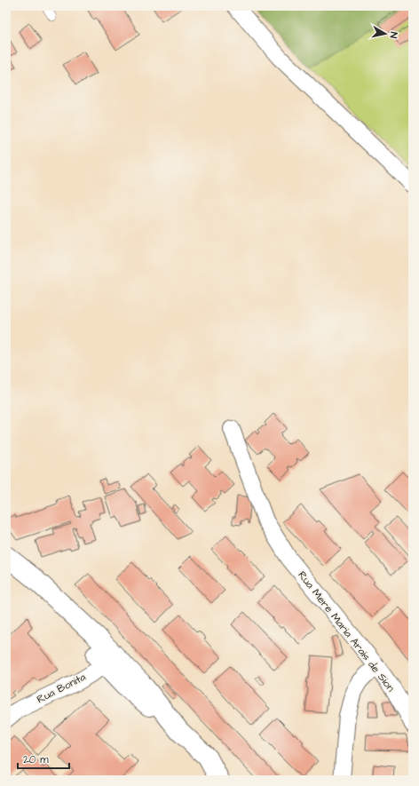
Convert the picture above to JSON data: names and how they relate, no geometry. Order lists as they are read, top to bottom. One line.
{"streets":{"street":["Rua Mere Maria Arais de Sion","Rua Bonita"]},"scale_bar":"20 m","north":"right"}
